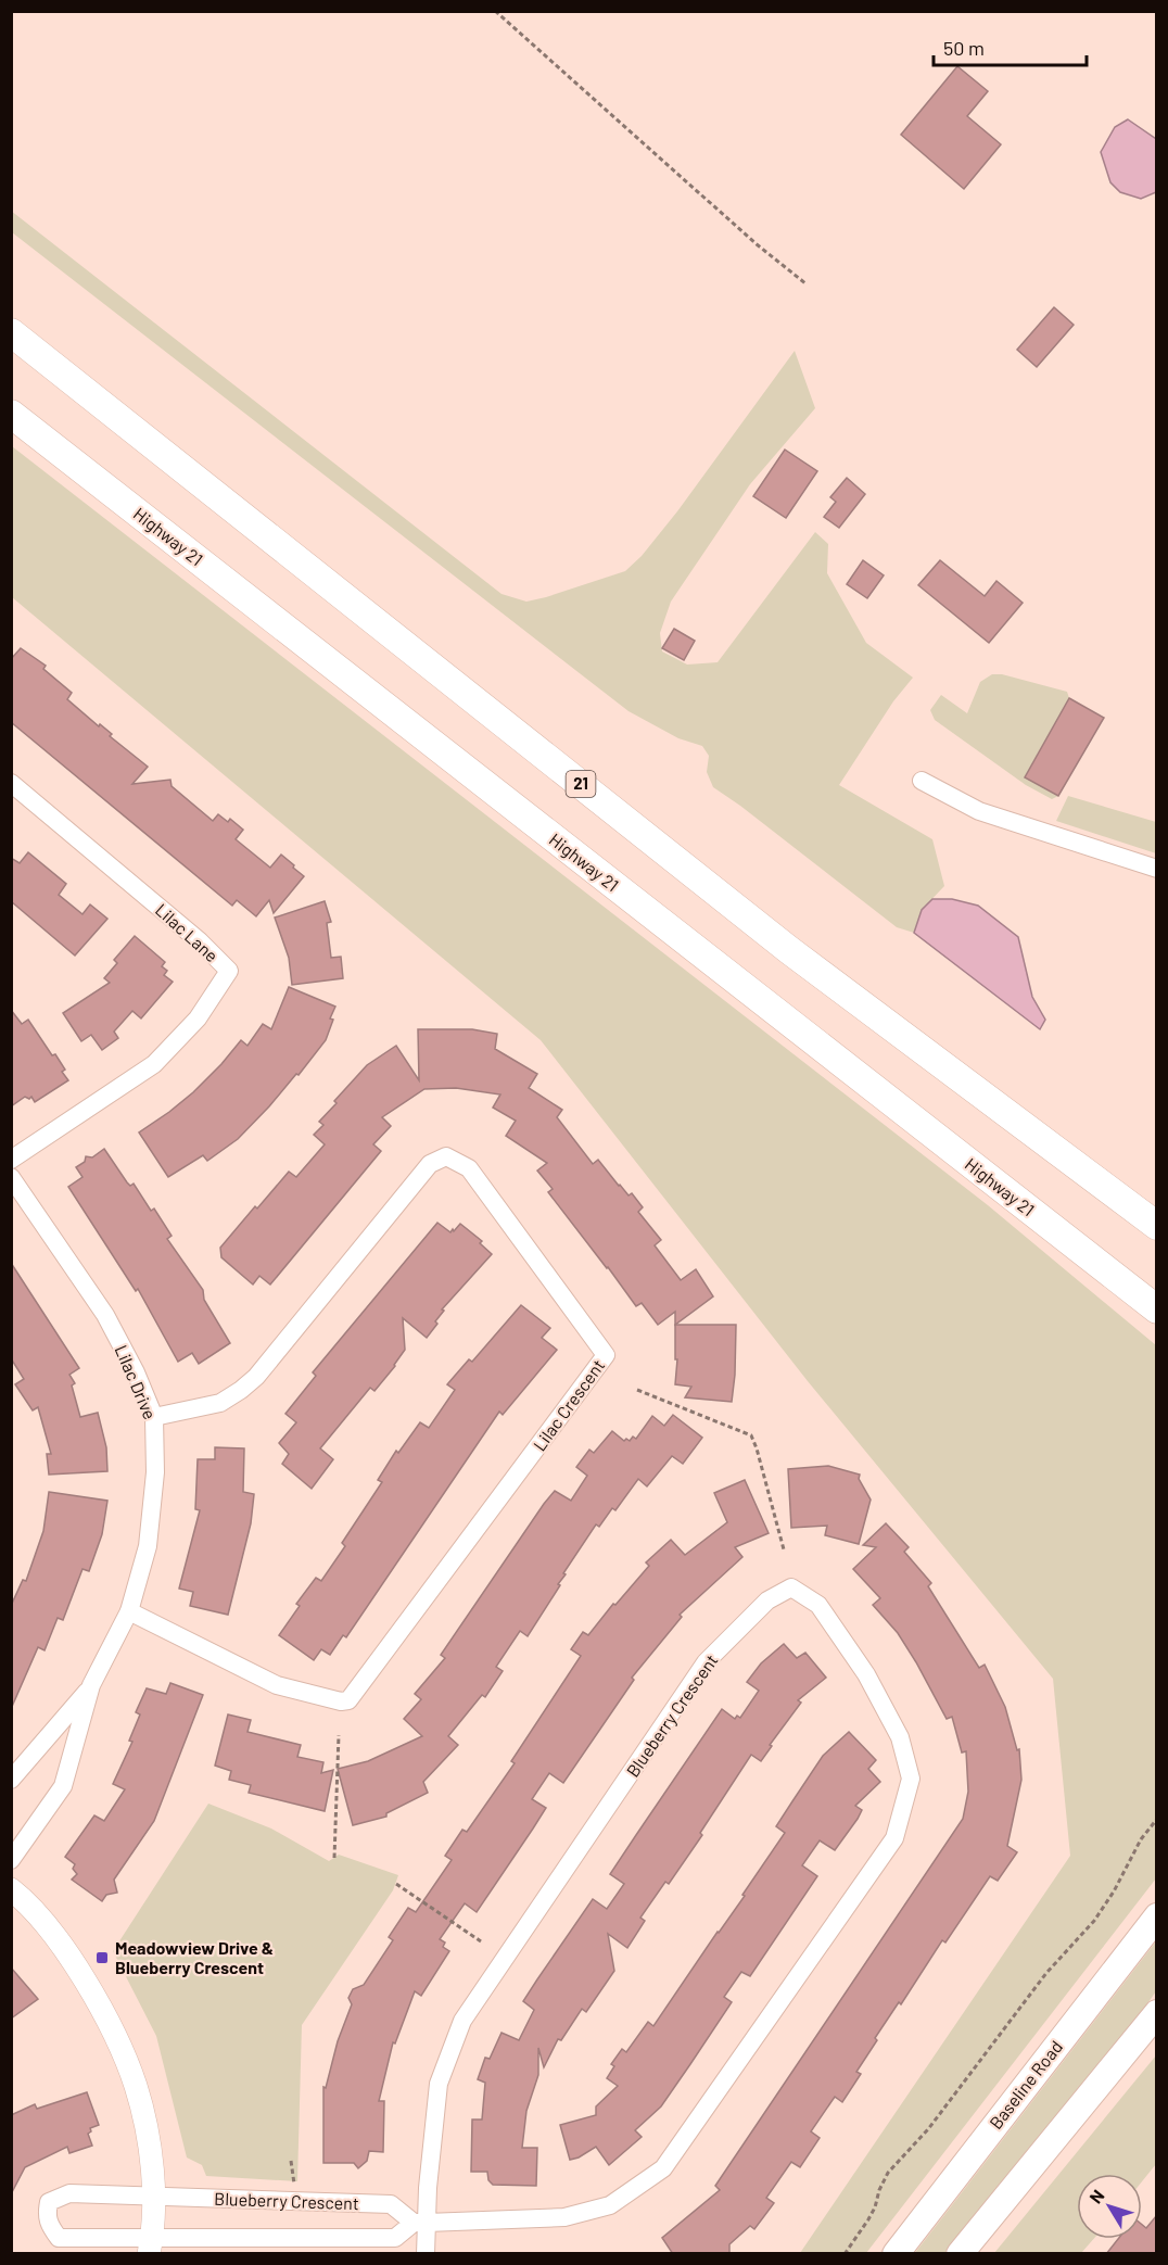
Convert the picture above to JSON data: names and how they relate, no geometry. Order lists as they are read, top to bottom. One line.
{"streets":{"main road":["Highway 21","21","Baseline Road"],"street":["Lilac Lane","Lilac Drive","Lilac Crescent","Blueberry Crescent"]},"crossings":[["Lilac Drive","Lilac Crescent"]],"places":{"transit":["Meadowview Drive & Blueberry Crescent"]},"scale_bar":"50 m","north":"top left"}
